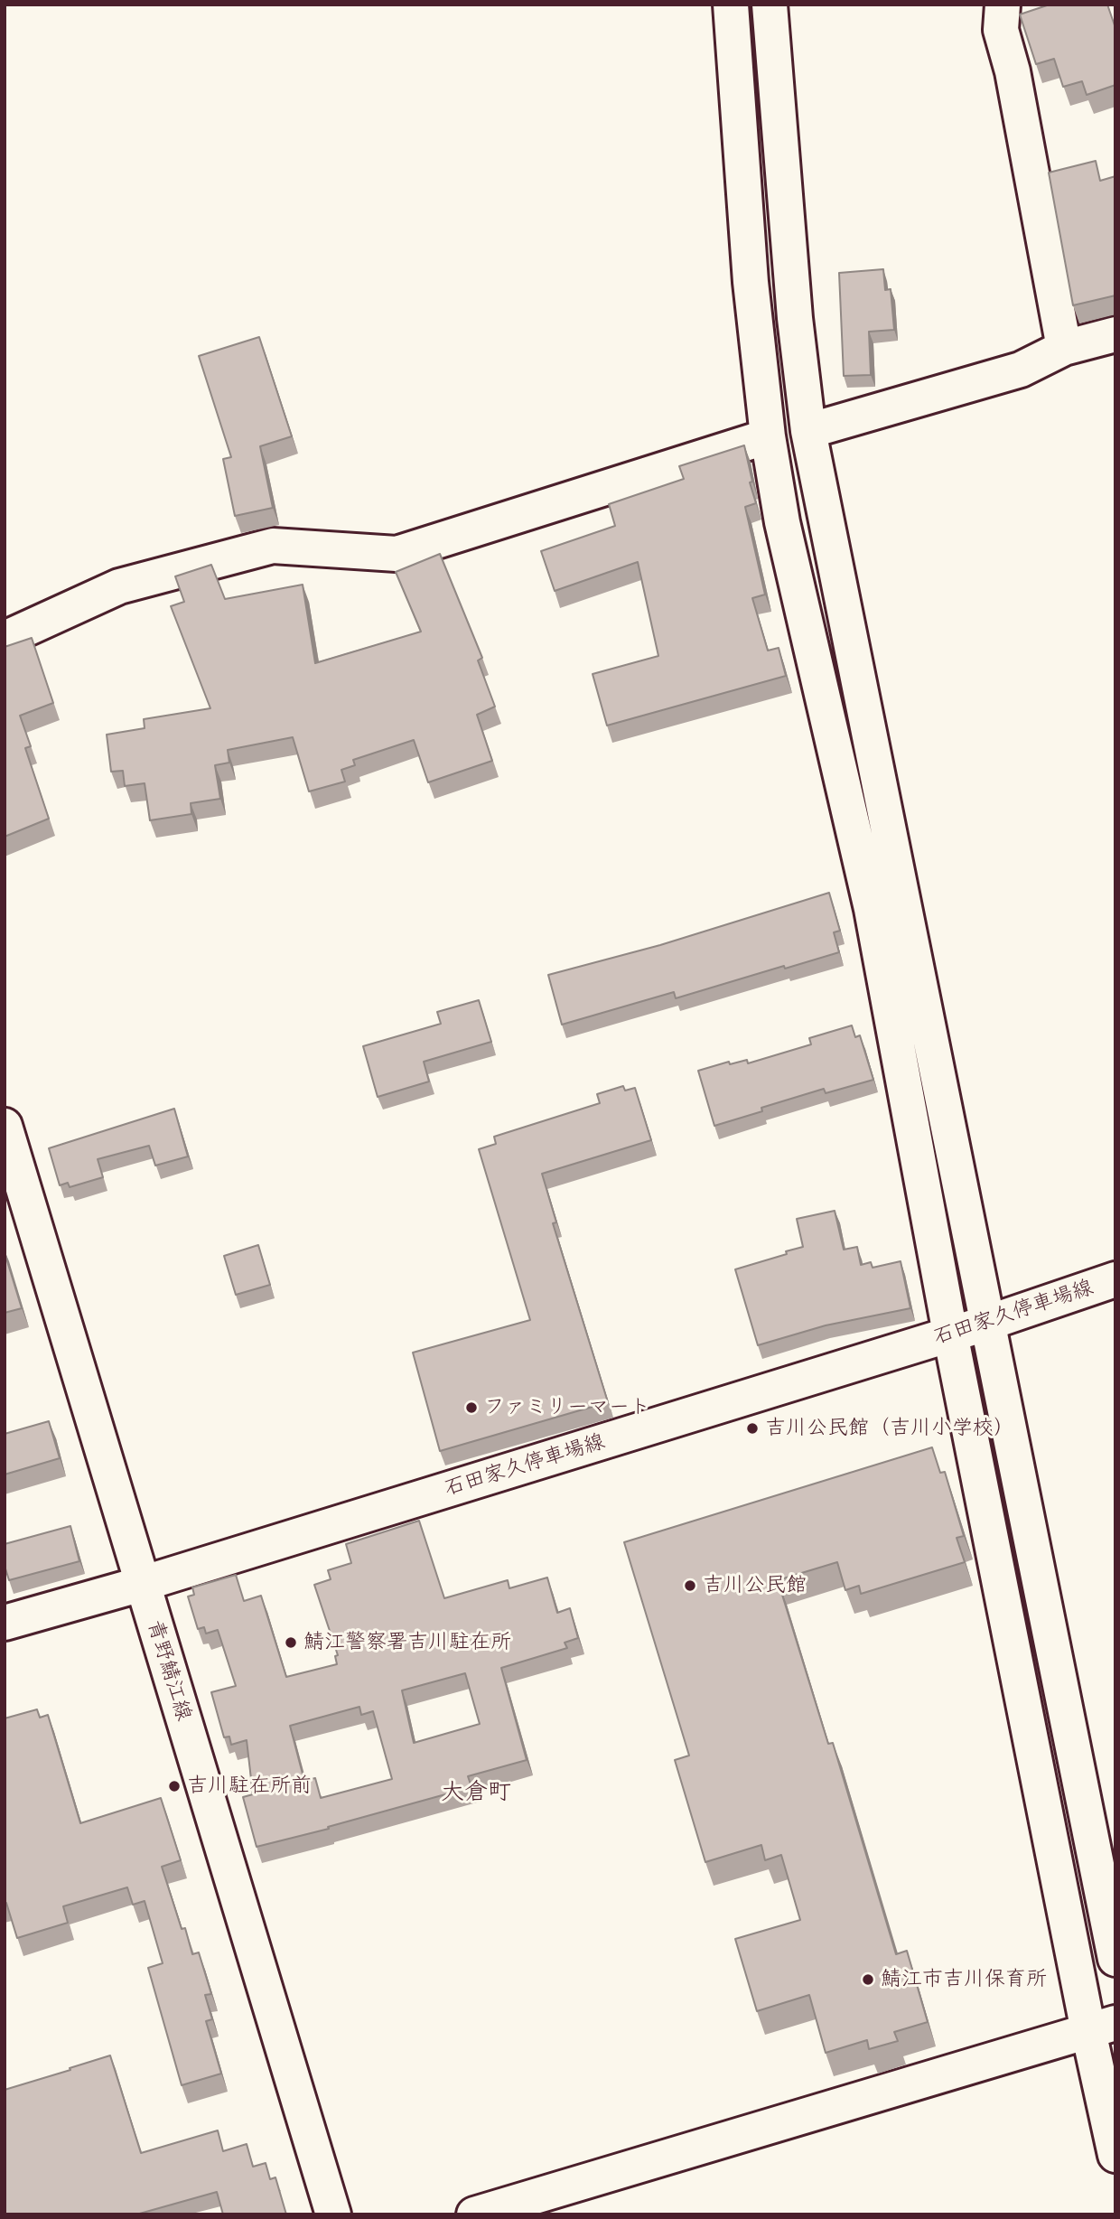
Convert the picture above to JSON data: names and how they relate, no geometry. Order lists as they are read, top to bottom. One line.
{"streets":{"street":["石田家久停車場線","青野鯖江線"]},"crossings":[["石田家久停車場線","青野鯖江線"]],"districts":["大倉町"],"places":["ファミリーマート","吉川公民館（吉川小学校）","吉川公民館","鯖江警察署吉川駐在所","吉川駐在所前","鯖江市吉川保育所"]}
